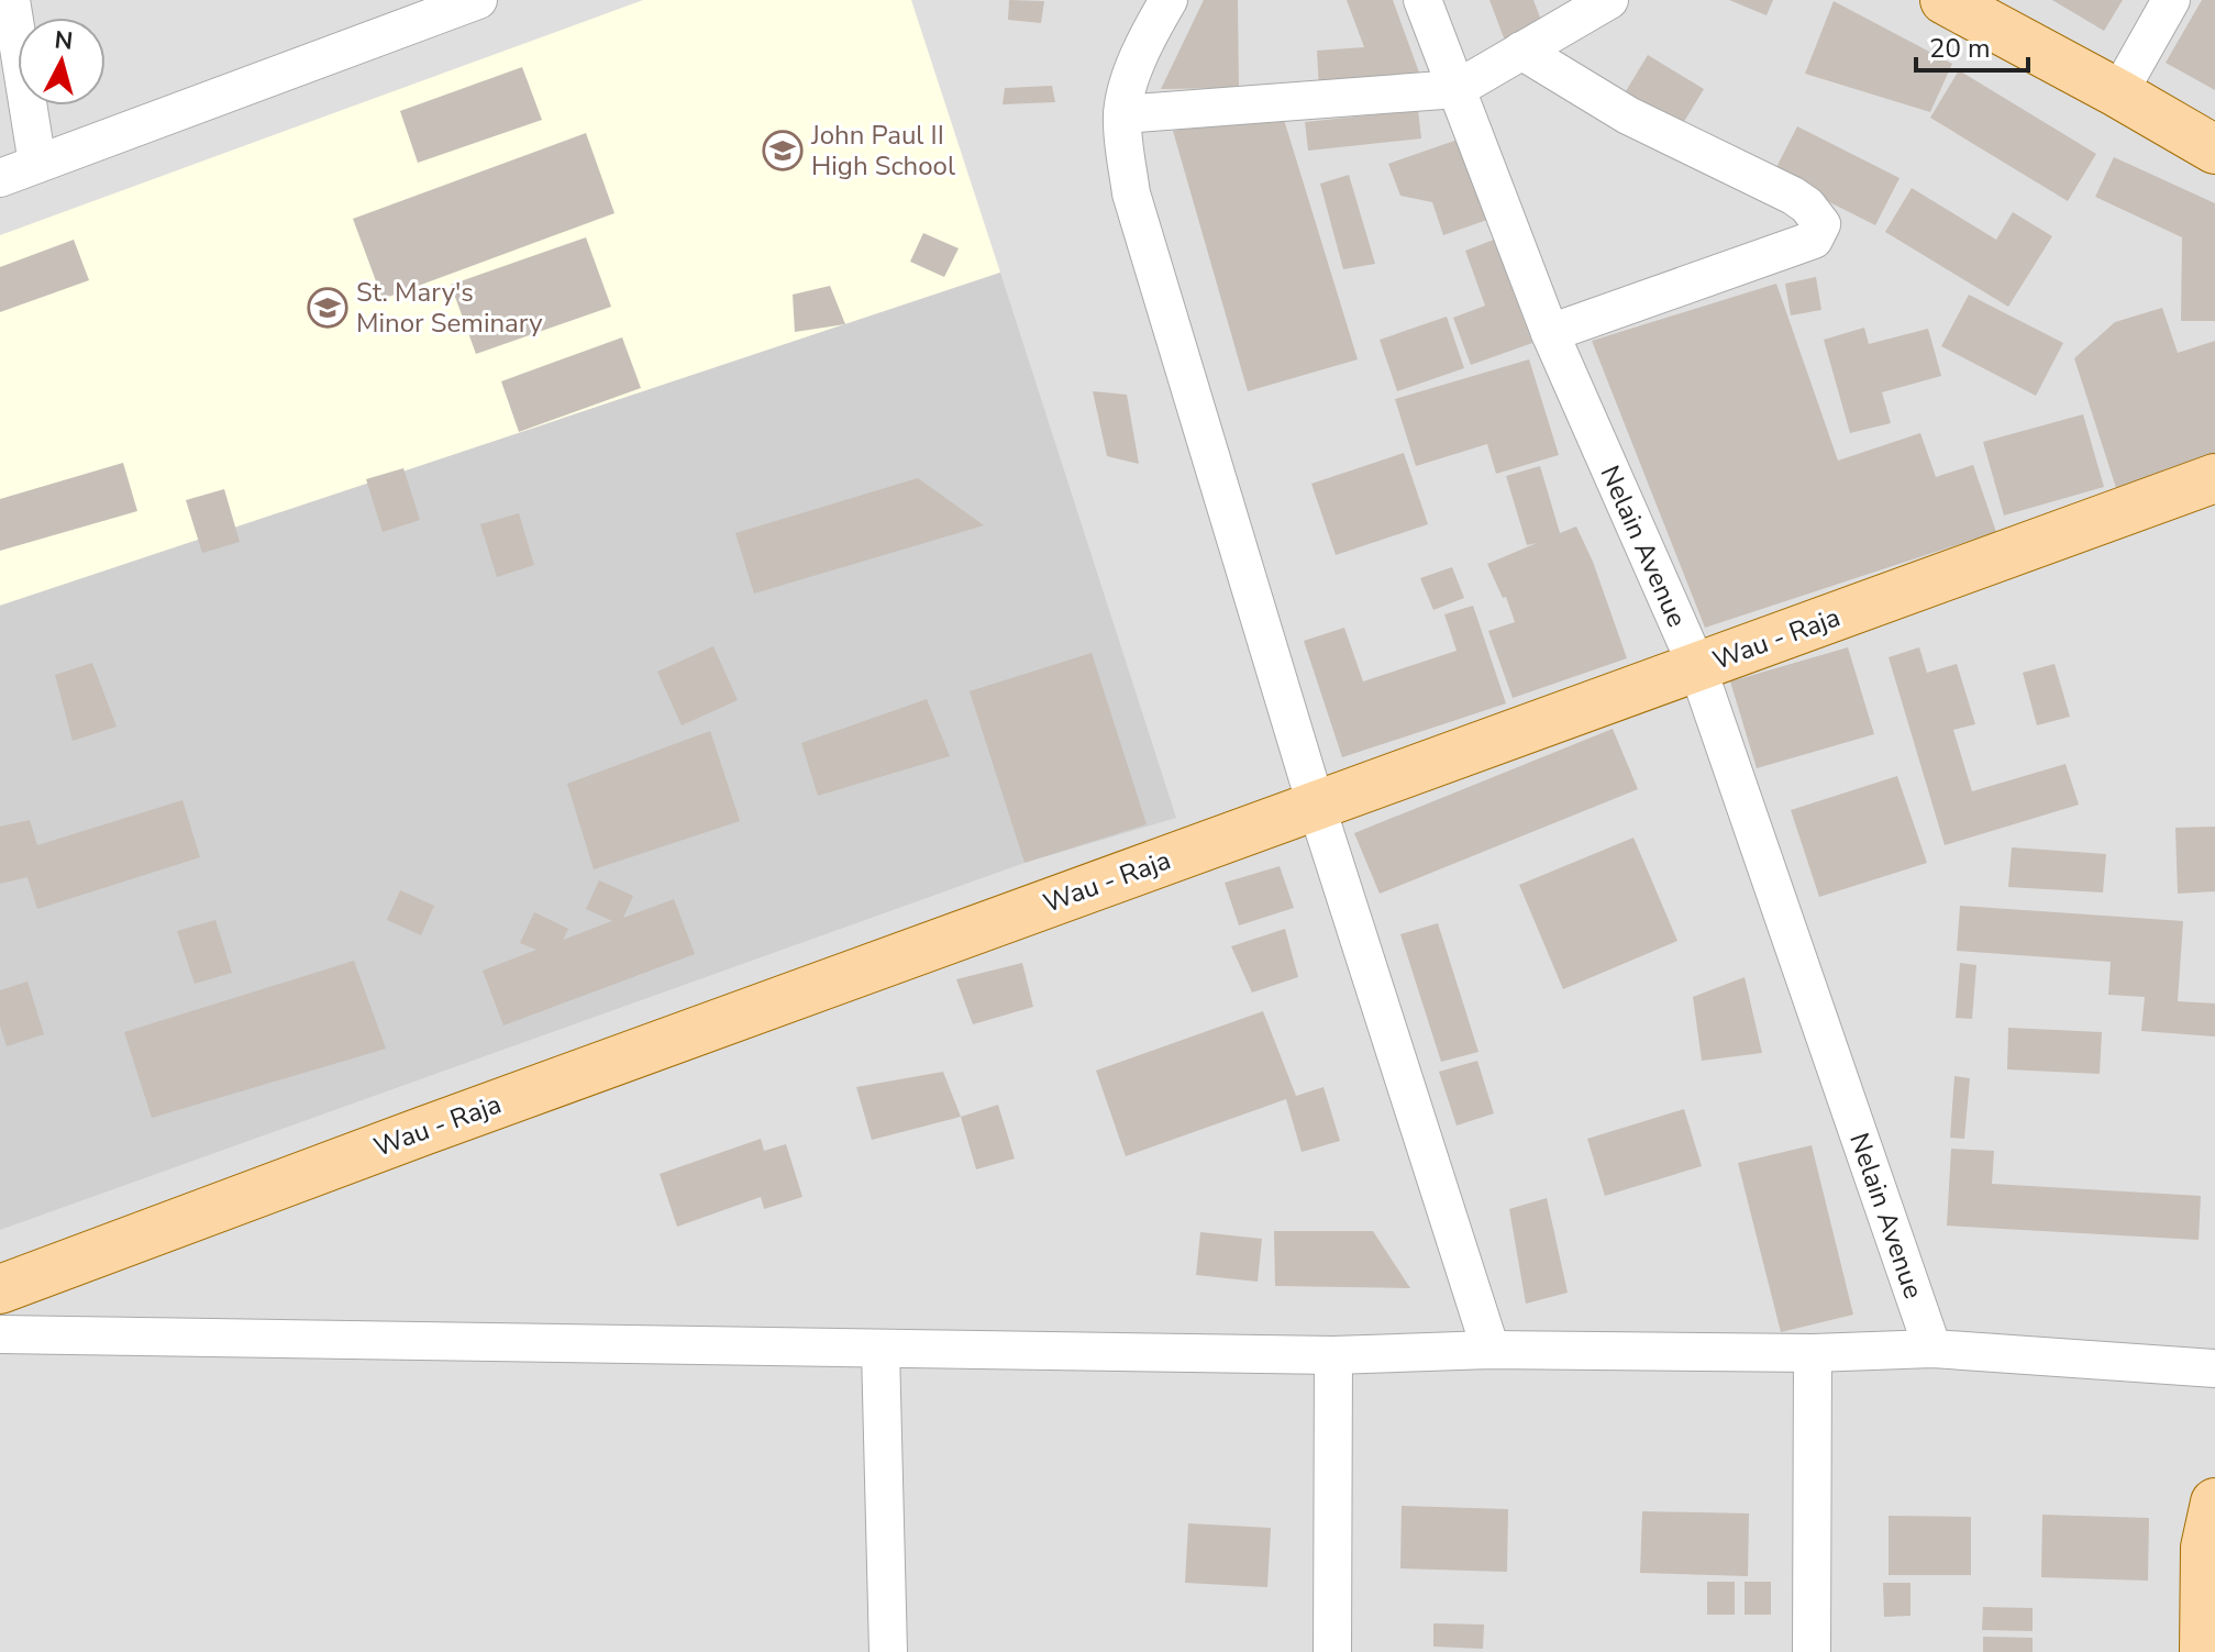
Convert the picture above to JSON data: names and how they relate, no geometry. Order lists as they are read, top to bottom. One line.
{"streets":{"main road":["Wau - Raja"],"street":["Nelain Avenue"]},"crossings":[["Nelain Avenue","Wau - Raja"]],"places":{"school or university":["John Paul II High School","St. Mary's Minor Seminary"]},"scale_bar":"20 m","north":"top"}
